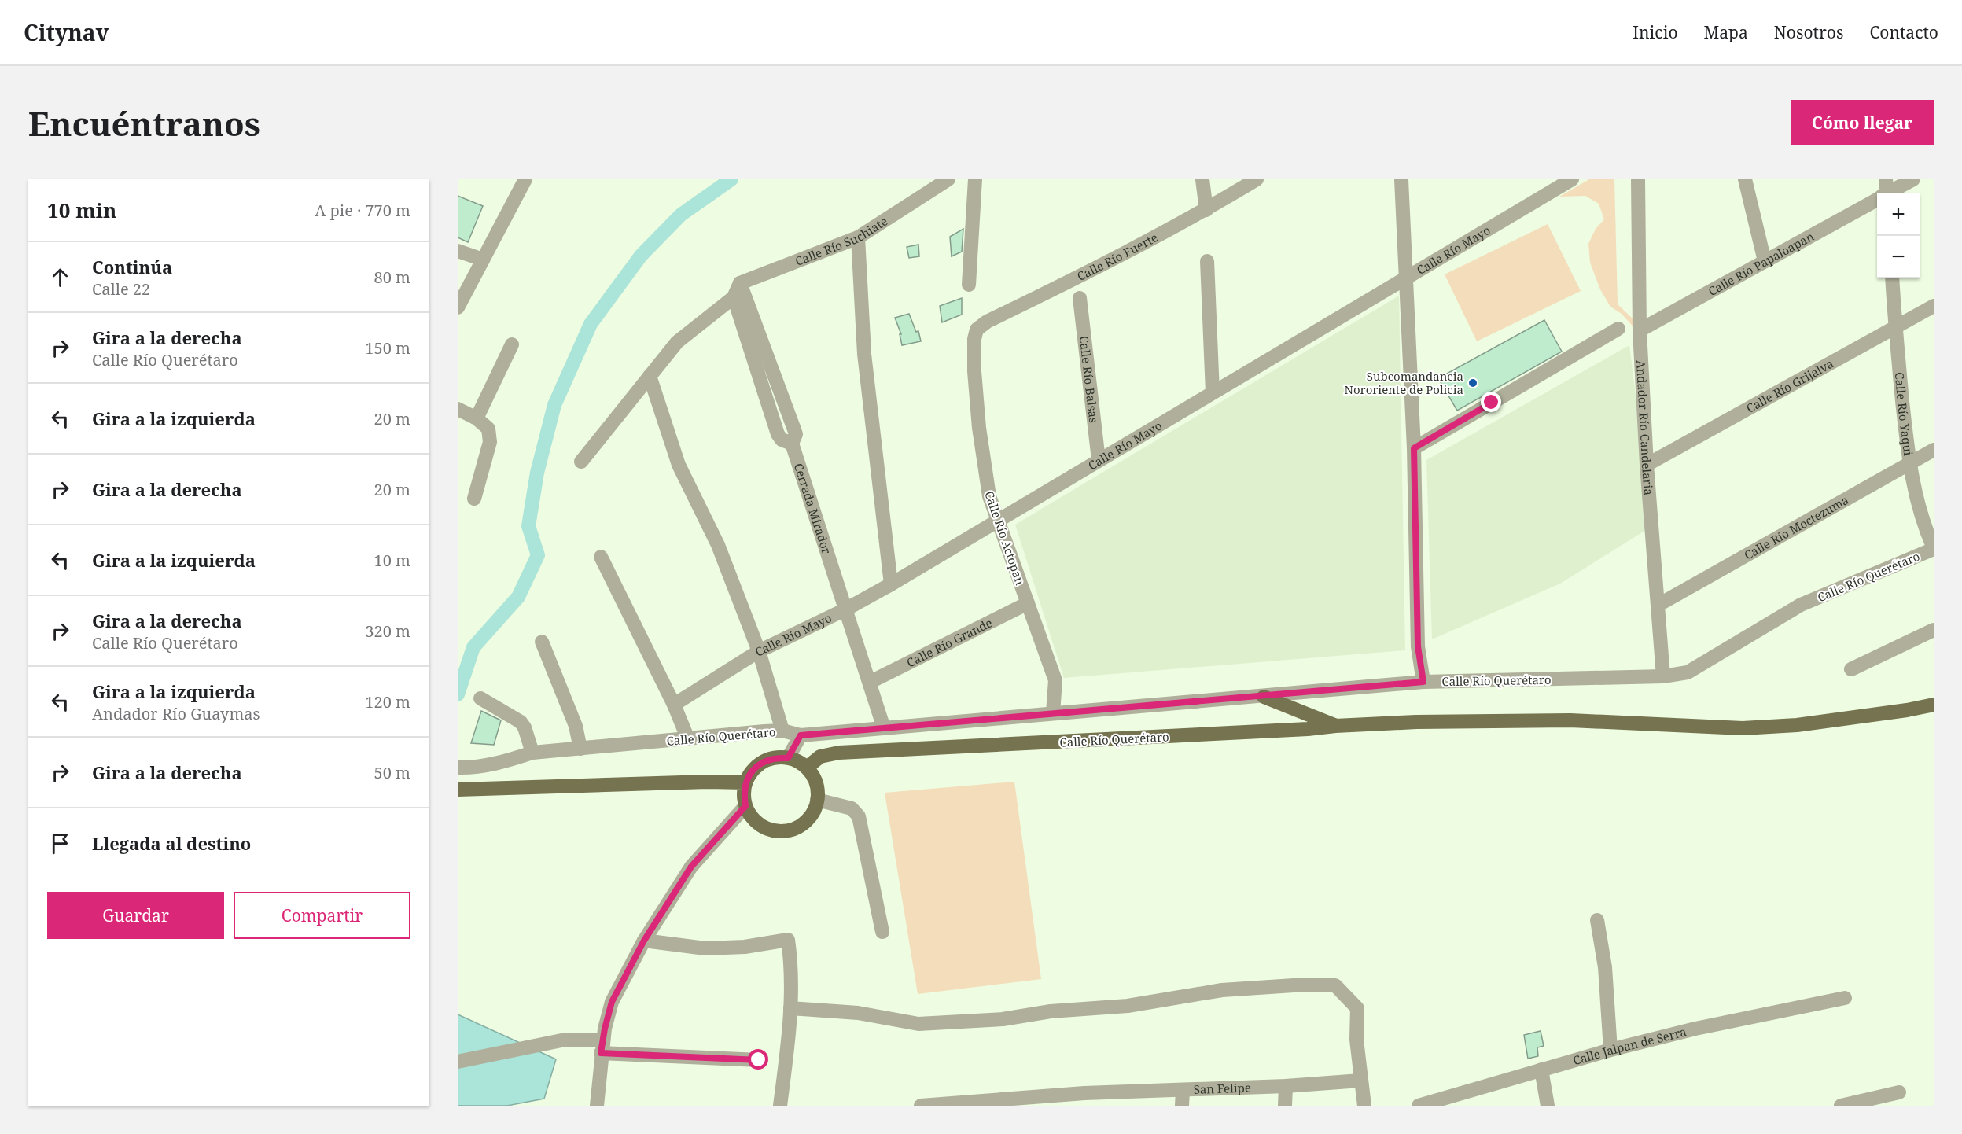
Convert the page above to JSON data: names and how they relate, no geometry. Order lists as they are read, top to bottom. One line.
{"streets":{"main road":["Calle Río Querétaro"],"street":["Calle Río Suchiate","Calle Río Mayo","Calle Río Fuerte","Calle Río Papaloapan","Calle Río Balsas","Calle Río Grijalva","Calle Río Yaqui","Andador Río Candelaria","Cerrada Mirador","Calle Río Moctezuma","Calle Río Actopan","Calle Río Grande","Calle Jalpan de Serra","San Felipe"]},"crossings":[["Calle Río Mayo","Calle Río Balsas"],["Calle Río Mayo","Cerrada Mirador"],["Calle Río Mayo","Calle Río Actopan"],["Calle Río Fuerte","Calle Río Actopan"],["Calle Río Papaloapan","Andador Río Candelaria"],["Calle Río Grijalva","Calle Río Yaqui"],["Calle Río Grijalva","Andador Río Candelaria"],["Calle Río Yaqui","Calle Río Moctezuma"],["Calle Río Yaqui","Calle Río Querétaro"],["Andador Río Candelaria","Calle Río Moctezuma"],["Andador Río Candelaria","Calle Río Querétaro"],["Cerrada Mirador","Calle Río Querétaro"],["Cerrada Mirador","Calle Río Grande"],["Calle Río Actopan","Calle Río Querétaro"],["Calle Río Actopan","Calle Río Grande"]],"places":["Subcomandancia Nororiente de Policia"],"page":{"header":"Citynav","nav":["Inicio","Mapa","Nosotros","Contacto"],"buttons":["Cómo llegar",["Guardar","Compartir"]],"title":"Encuéntranos","heading":["10 min","A pie · 770 m"],"map_buttons":["+","−"],"list":[["Continúa","Calle 22","80 m"],["Gira a la derecha","Calle Río Querétaro","150 m"],["Gira a la izquierda","20 m"],["Gira a la derecha","20 m"],["Gira a la izquierda","10 m"],["Gira a la derecha","Calle Río Querétaro","320 m"],["Gira a la izquierda","Andador Río Guaymas","120 m"],["Gira a la derecha","50 m"],"Llegada al destino"]}}
